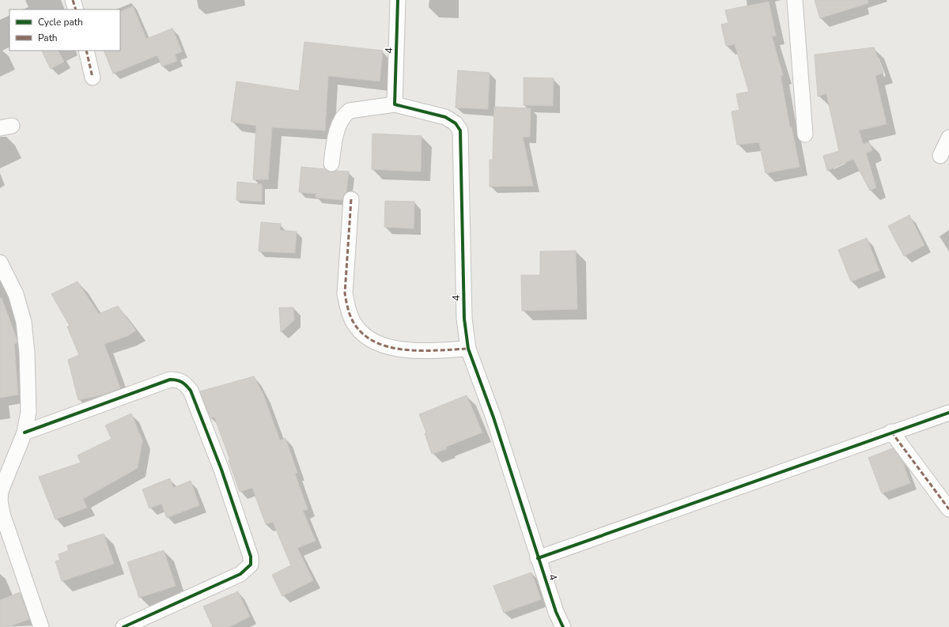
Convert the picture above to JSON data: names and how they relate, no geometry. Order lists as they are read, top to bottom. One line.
{"streets":{"street":["4"]},"legend":["Cycle path","Path"]}
